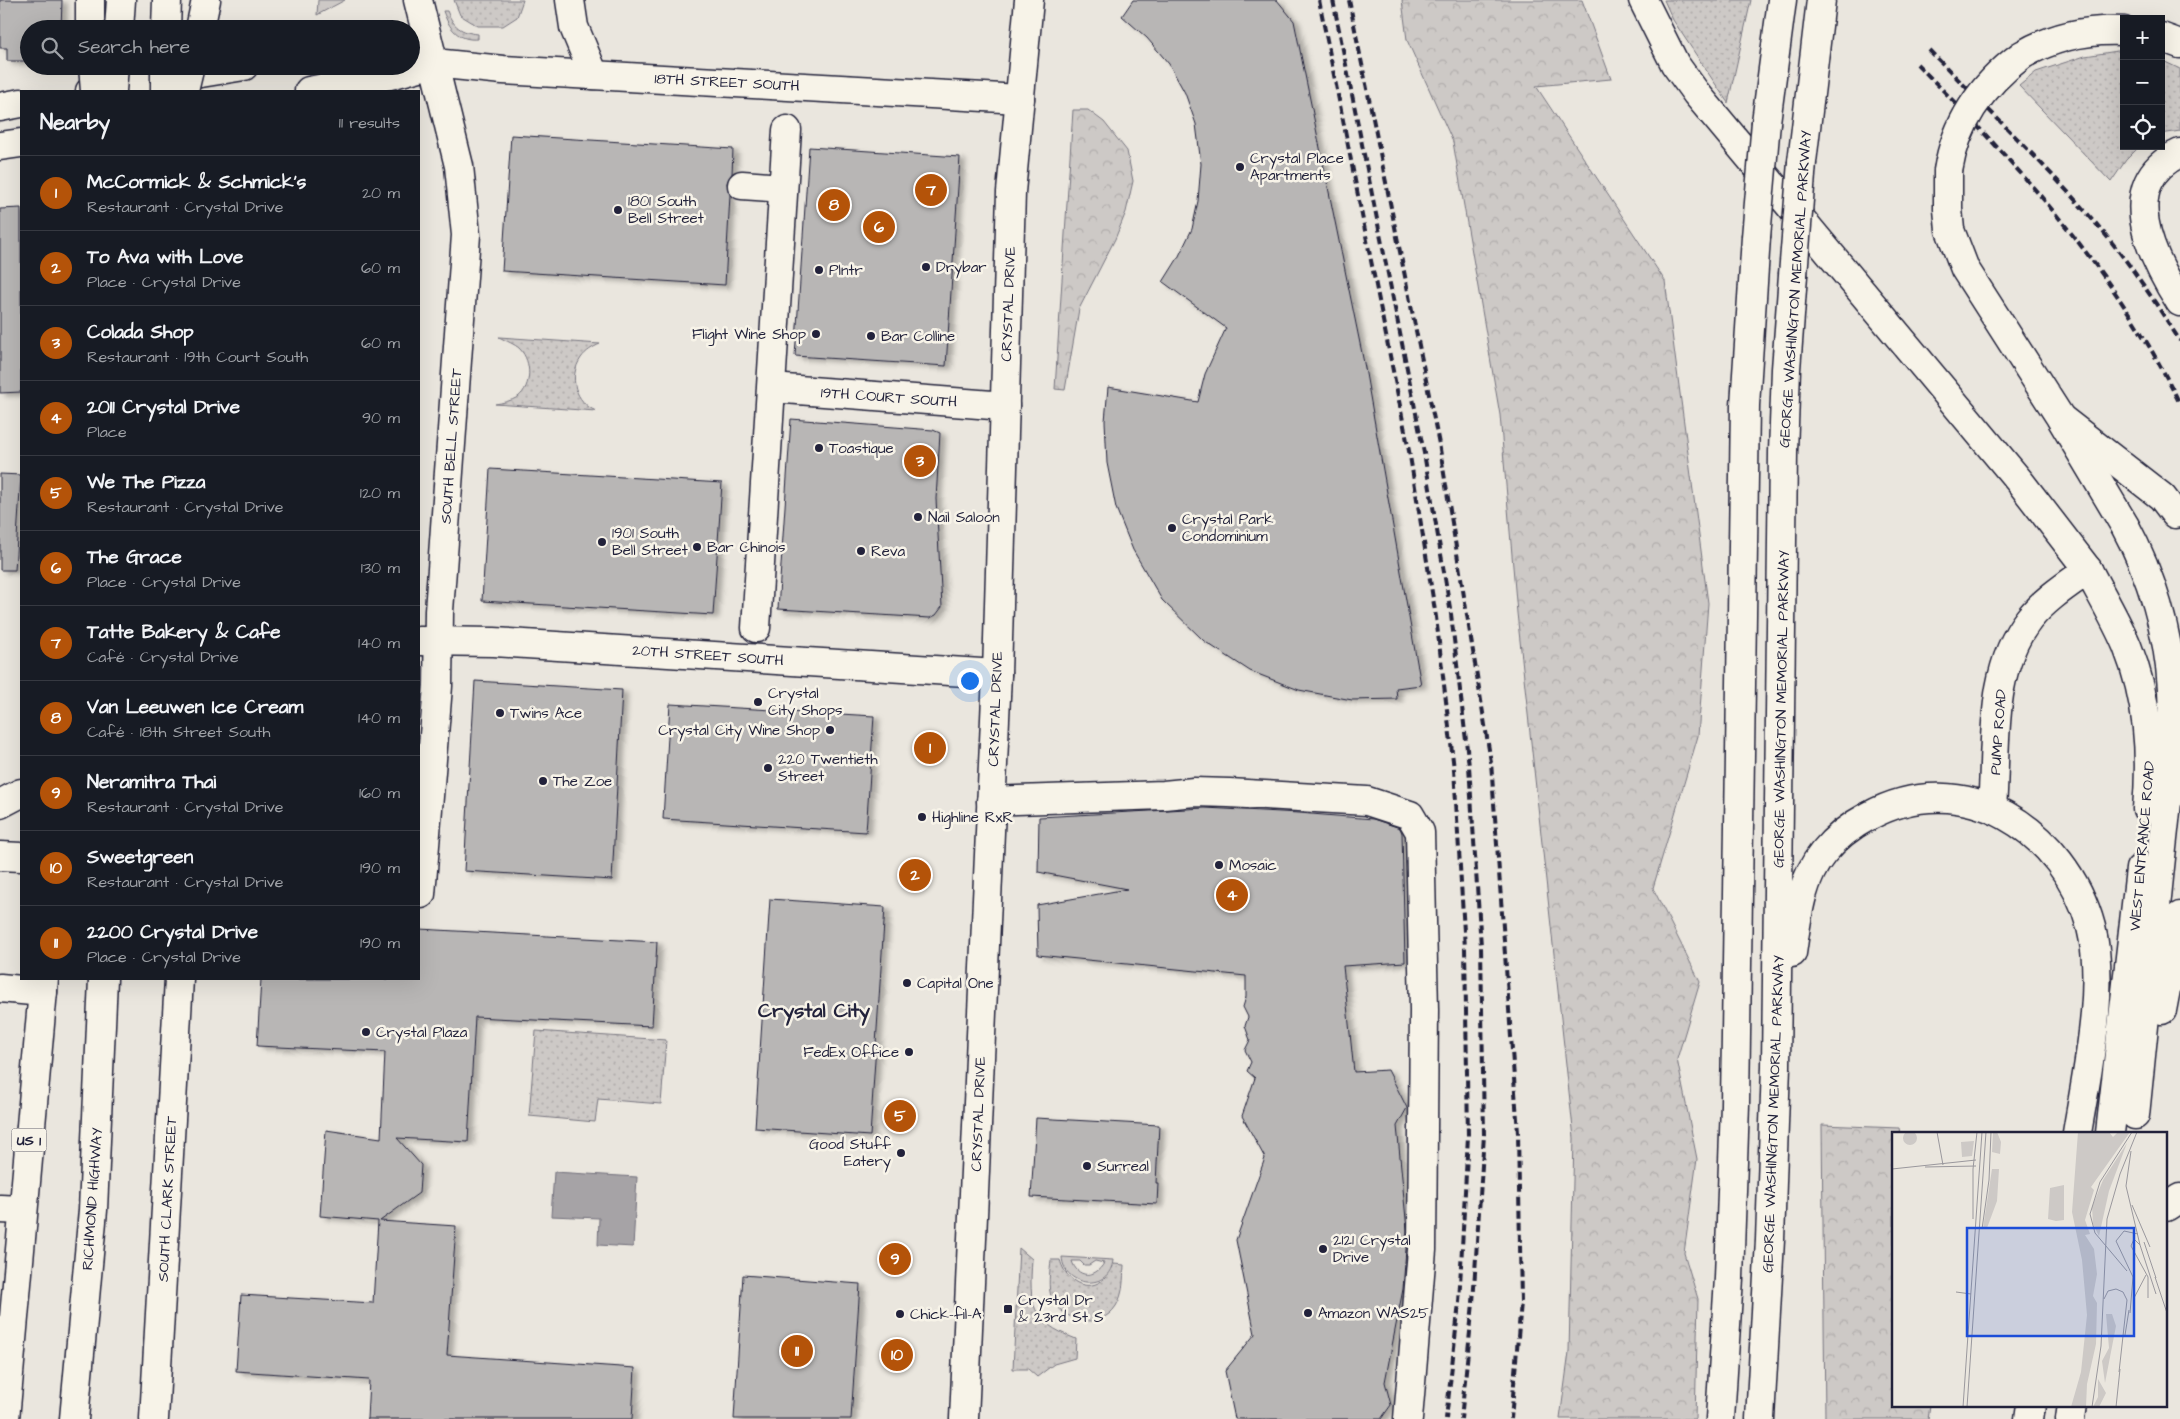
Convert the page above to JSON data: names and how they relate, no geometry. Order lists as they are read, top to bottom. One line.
{"streets":{"main road":["18TH STREET SOUTH","GEORGE WASHINGTON MEMORIAL PARKWAY","CRYSTAL DRIVE","19TH COURT SOUTH","SOUTH BELL STREET","20TH STREET SOUTH","PUMP ROAD","WEST ENTRANCE ROAD","US 1","RICHMOND HIGHWAY","SOUTH CLARK STREET"]},"crossings":[["18TH STREET SOUTH","CRYSTAL DRIVE"],["18TH STREET SOUTH","SOUTH BELL STREET"],["CRYSTAL DRIVE","19TH COURT SOUTH"],["CRYSTAL DRIVE","20TH STREET SOUTH"],["SOUTH BELL STREET","20TH STREET SOUTH"],["PUMP ROAD","WEST ENTRANCE ROAD"]],"districts":["Crystal City"],"places":{"other":["Crystal Place Apartments","1801 South Bell Street","Drybar","Plntr","Flight Wine Shop","Bar Colline","Toastique","Nail Saloon","Crystal Park Condominium","1901 South Bell Street","Bar Chinois","Reva","Crystal City Shops","Twins Ace","Crystal City Wine Shop","220 Twentieth Street","The Zoe","Highline RxR","Mosaic","Capital One","Crystal Plaza","FedEx Office","Good Stuff Eatery","Surreal","2121 Crystal Drive","Amazon WAS25","Chick-fil-A"],"transit":["Crystal Dr & 23rd St S"]},"page":{"map_buttons":["+","−"],"search":"Search here","heading":["Nearby","11 results"],"list":[{"mark":"1","name":"McCormick & Schmick's","note":"Restaurant · Crystal Drive","value":"20 m"},{"mark":"2","name":"To Ava with Love","note":"Place · Crystal Drive","value":"60 m"},{"mark":"3","name":"Colada Shop","note":"Restaurant · 19th Court South","value":"60 m"},{"mark":"4","name":"2011 Crystal Drive","note":"Place","value":"90 m"},{"mark":"5","name":"We The Pizza","note":"Restaurant · Crystal Drive","value":"120 m"},{"mark":"6","name":"The Grace","note":"Place · Crystal Drive","value":"130 m"},{"mark":"7","name":"Tatte Bakery & Cafe","note":"Café · Crystal Drive","value":"140 m"},{"mark":"8","name":"Van Leeuwen Ice Cream","note":"Café · 18th Street South","value":"140 m"},{"mark":"9","name":"Neramitra Thai","note":"Restaurant · Crystal Drive","value":"160 m"},{"mark":"10","name":"Sweetgreen","note":"Restaurant · Crystal Drive","value":"190 m"},{"mark":"11","name":"2200 Crystal Drive","note":"Place · Crystal Drive","value":"190 m"}],"pins":["7","8","6","3","1","2","4","5","9","11","10"]}}
